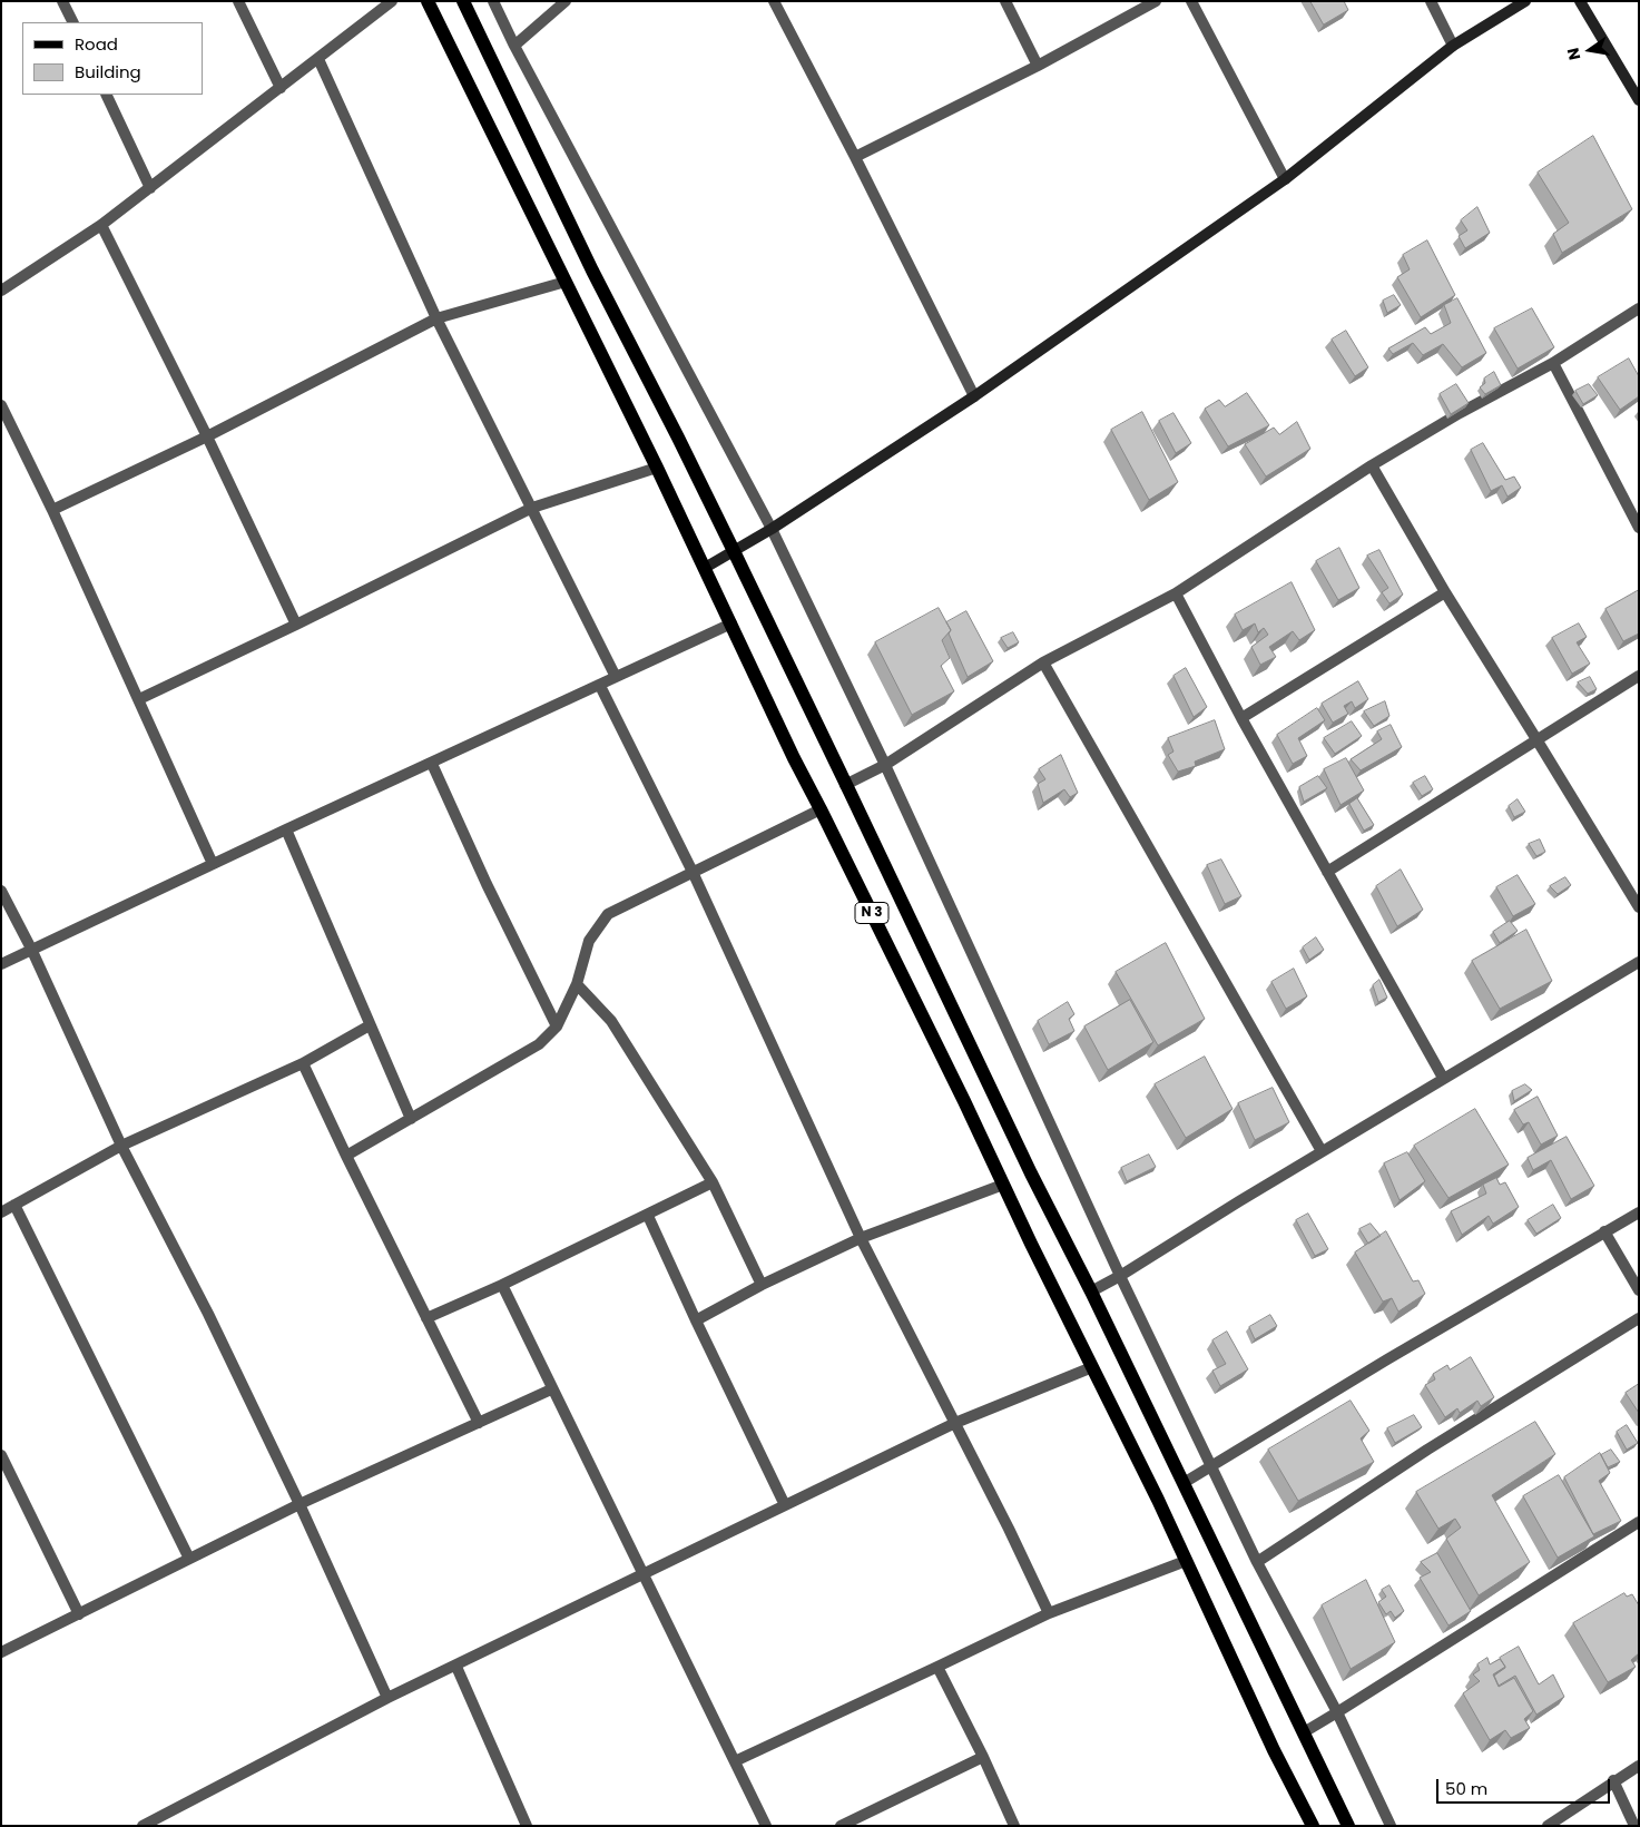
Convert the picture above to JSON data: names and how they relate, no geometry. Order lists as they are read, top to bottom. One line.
{"streets":{"main road":["N 3"]},"legend":["Road","Building"],"scale_bar":"50 m","north":"left"}
